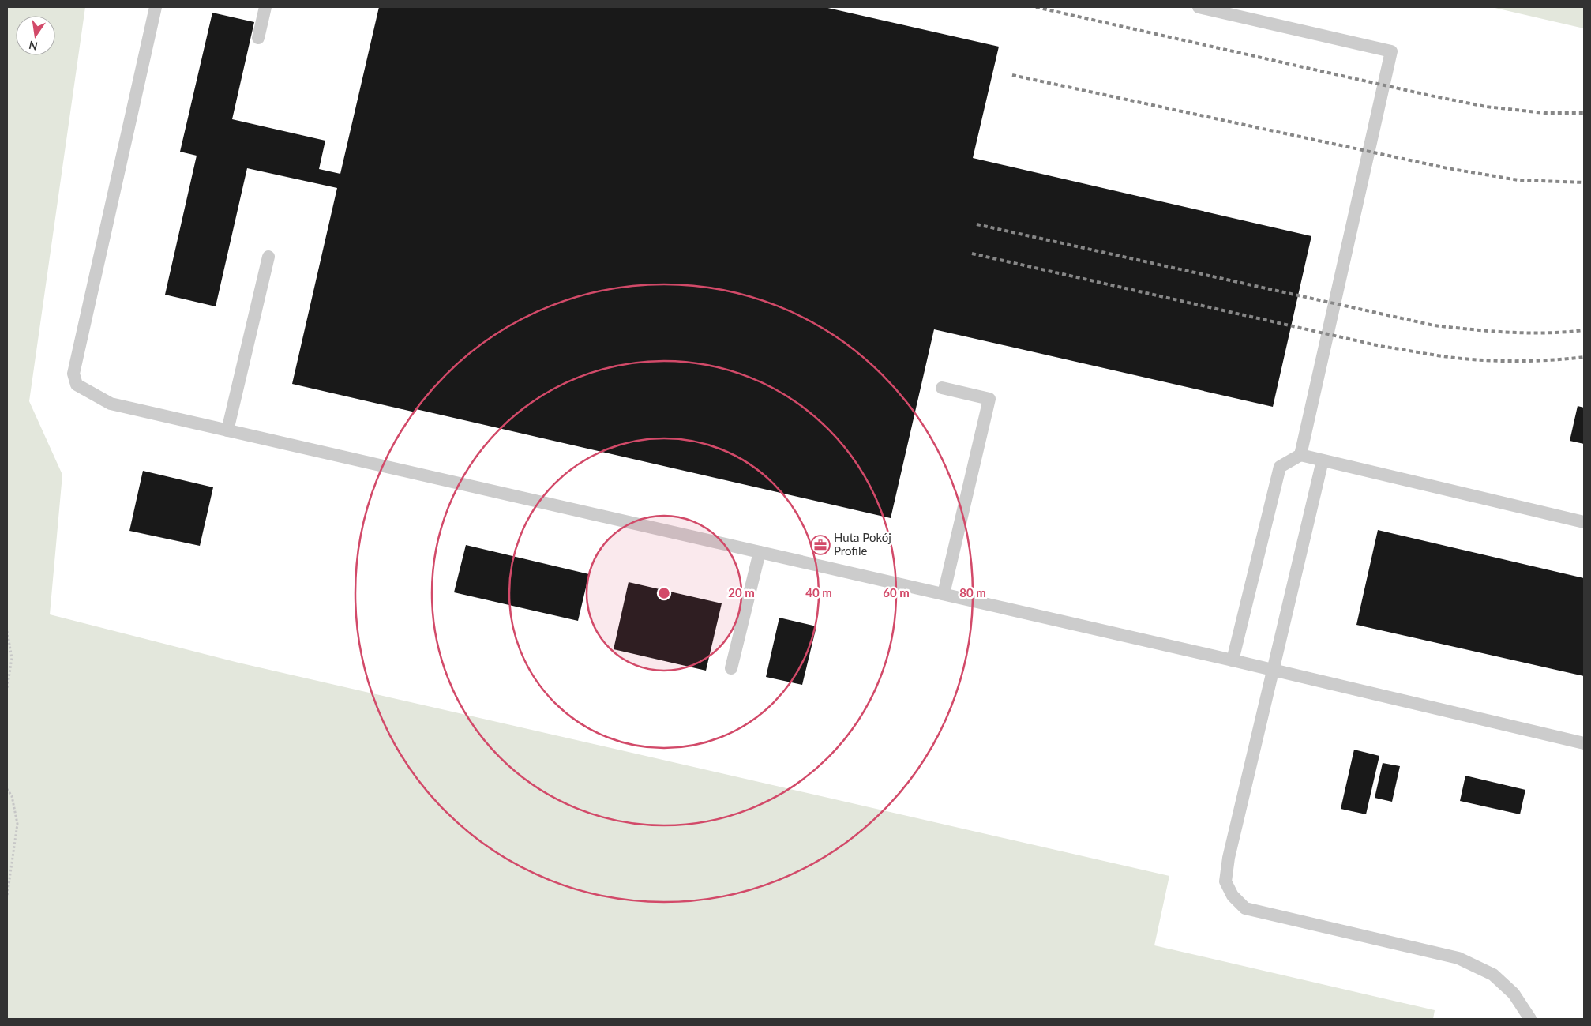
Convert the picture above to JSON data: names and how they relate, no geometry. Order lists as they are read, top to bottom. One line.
{"places":{"office":["Huta Pokój Profile"]},"north":"bottom","rings":["20 m","40 m","60 m","80 m"]}
